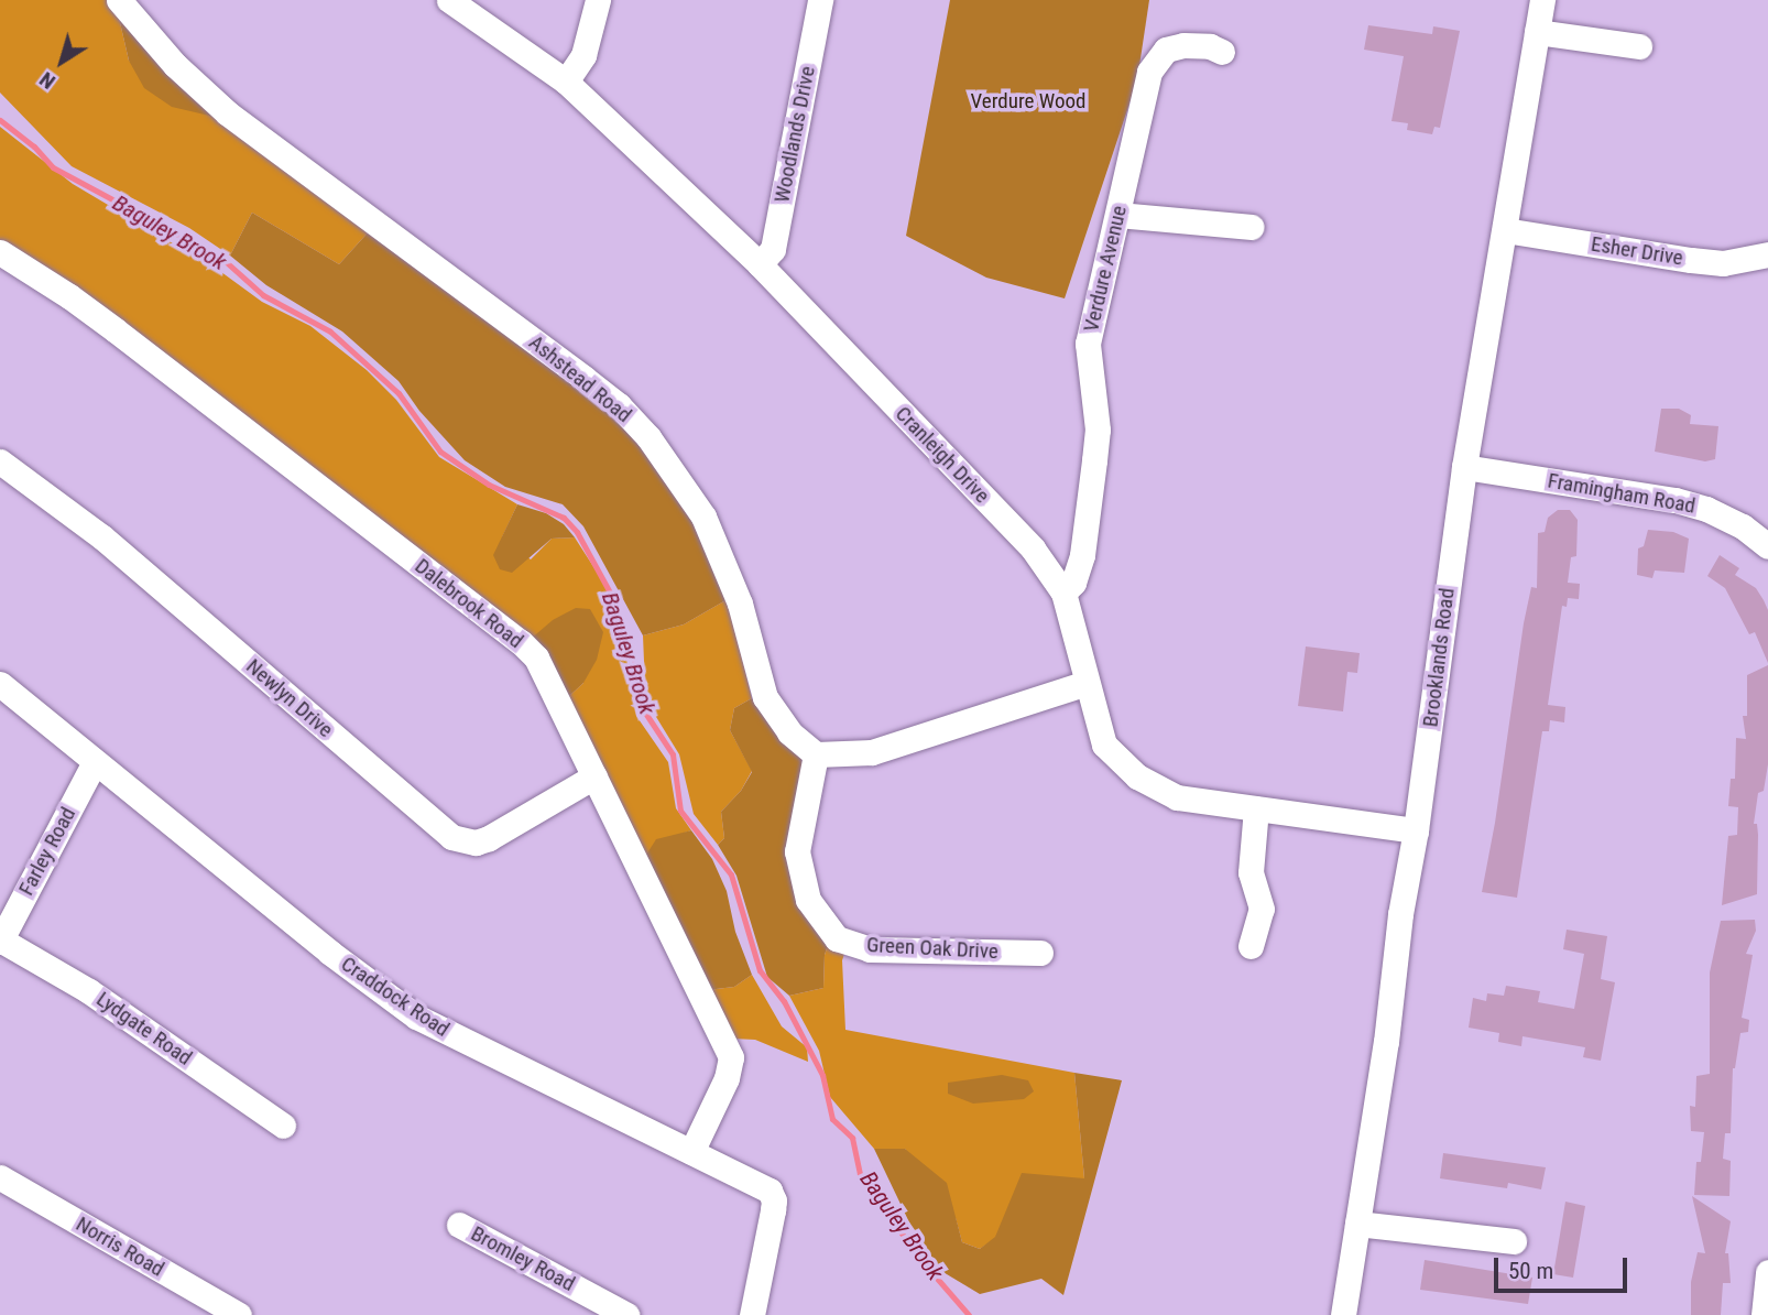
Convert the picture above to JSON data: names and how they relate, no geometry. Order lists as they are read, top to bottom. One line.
{"streets":{"street":["Woodlands Drive","Esher Drive","Verdure Avenue","Ashstead Road","Cranleigh Drive","Framingham Road","Dalebrook Road","Brooklands Road","Newlyn Drive","Farley Road","Green Oak Drive","Craddock Road","Lydgate Road","Norris Road","Bromley Road"]},"crossings":[["Woodlands Drive","Cranleigh Drive"],["Esher Drive","Brooklands Road"],["Verdure Avenue","Cranleigh Drive"],["Ashstead Road","Green Oak Drive"],["Cranleigh Drive","Brooklands Road"],["Framingham Road","Brooklands Road"],["Dalebrook Road","Newlyn Drive"],["Dalebrook Road","Craddock Road"],["Farley Road","Craddock Road"],["Farley Road","Lydgate Road"]],"water":["Baguley Brook"],"parks":["Verdure Wood"],"scale_bar":"50 m","north":"bottom left"}
